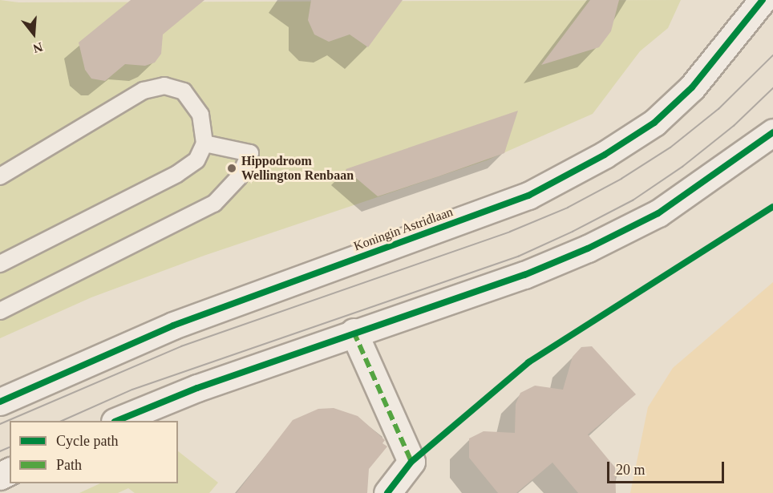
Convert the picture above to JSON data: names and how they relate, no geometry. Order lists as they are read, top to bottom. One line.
{"streets":{"street":["Koningin Astridlaan"]},"places":["Hippodroom Wellington Renbaan"],"legend":["Cycle path","Path"],"scale_bar":"20 m","north":"bottom"}
